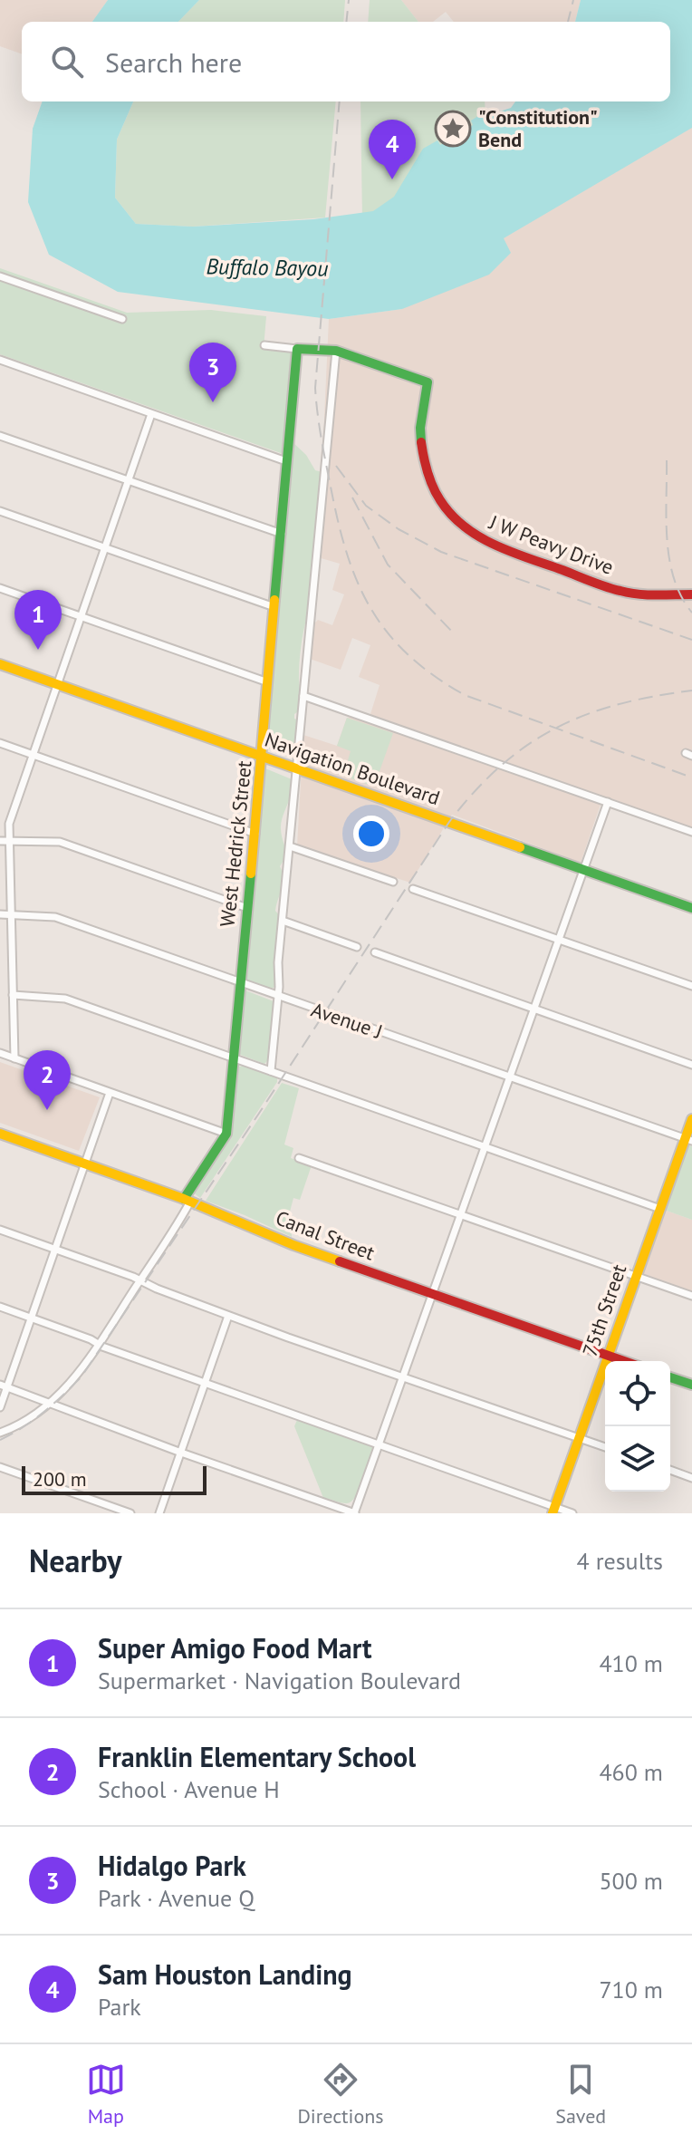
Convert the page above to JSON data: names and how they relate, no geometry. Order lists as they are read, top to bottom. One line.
{"streets":{"street":["J W Peavy Drive","Navigation Boulevard","West Hedrick Street","Avenue J","Canal Street","75th Street"]},"crossings":[["J W Peavy Drive","West Hedrick Street"],["Navigation Boulevard","West Hedrick Street"],["West Hedrick Street","Avenue J"],["West Hedrick Street","Canal Street"],["Avenue J","75th Street"],["Canal Street","75th Street"]],"water":["Buffalo Bayou"],"places":{"place":["\"Constitution\" Bend"]},"scale_bar":"200 m","page":{"search":"Search here","pins":["4","3","1","2"],"scale":"200 m","heading":["Nearby","4 results"],"list":[{"mark":"1","name":"Super Amigo Food Mart","note":"Supermarket · Navigation Boulevard","value":"410 m"},{"mark":"2","name":"Franklin Elementary School","note":"School · Avenue H","value":"460 m"},{"mark":"3","name":"Hidalgo Park","note":"Park · Avenue Q","value":"500 m"},{"mark":"4","name":"Sam Houston Landing","note":"Park","value":"710 m"}],"nav":["Map","Directions","Saved"]}}
